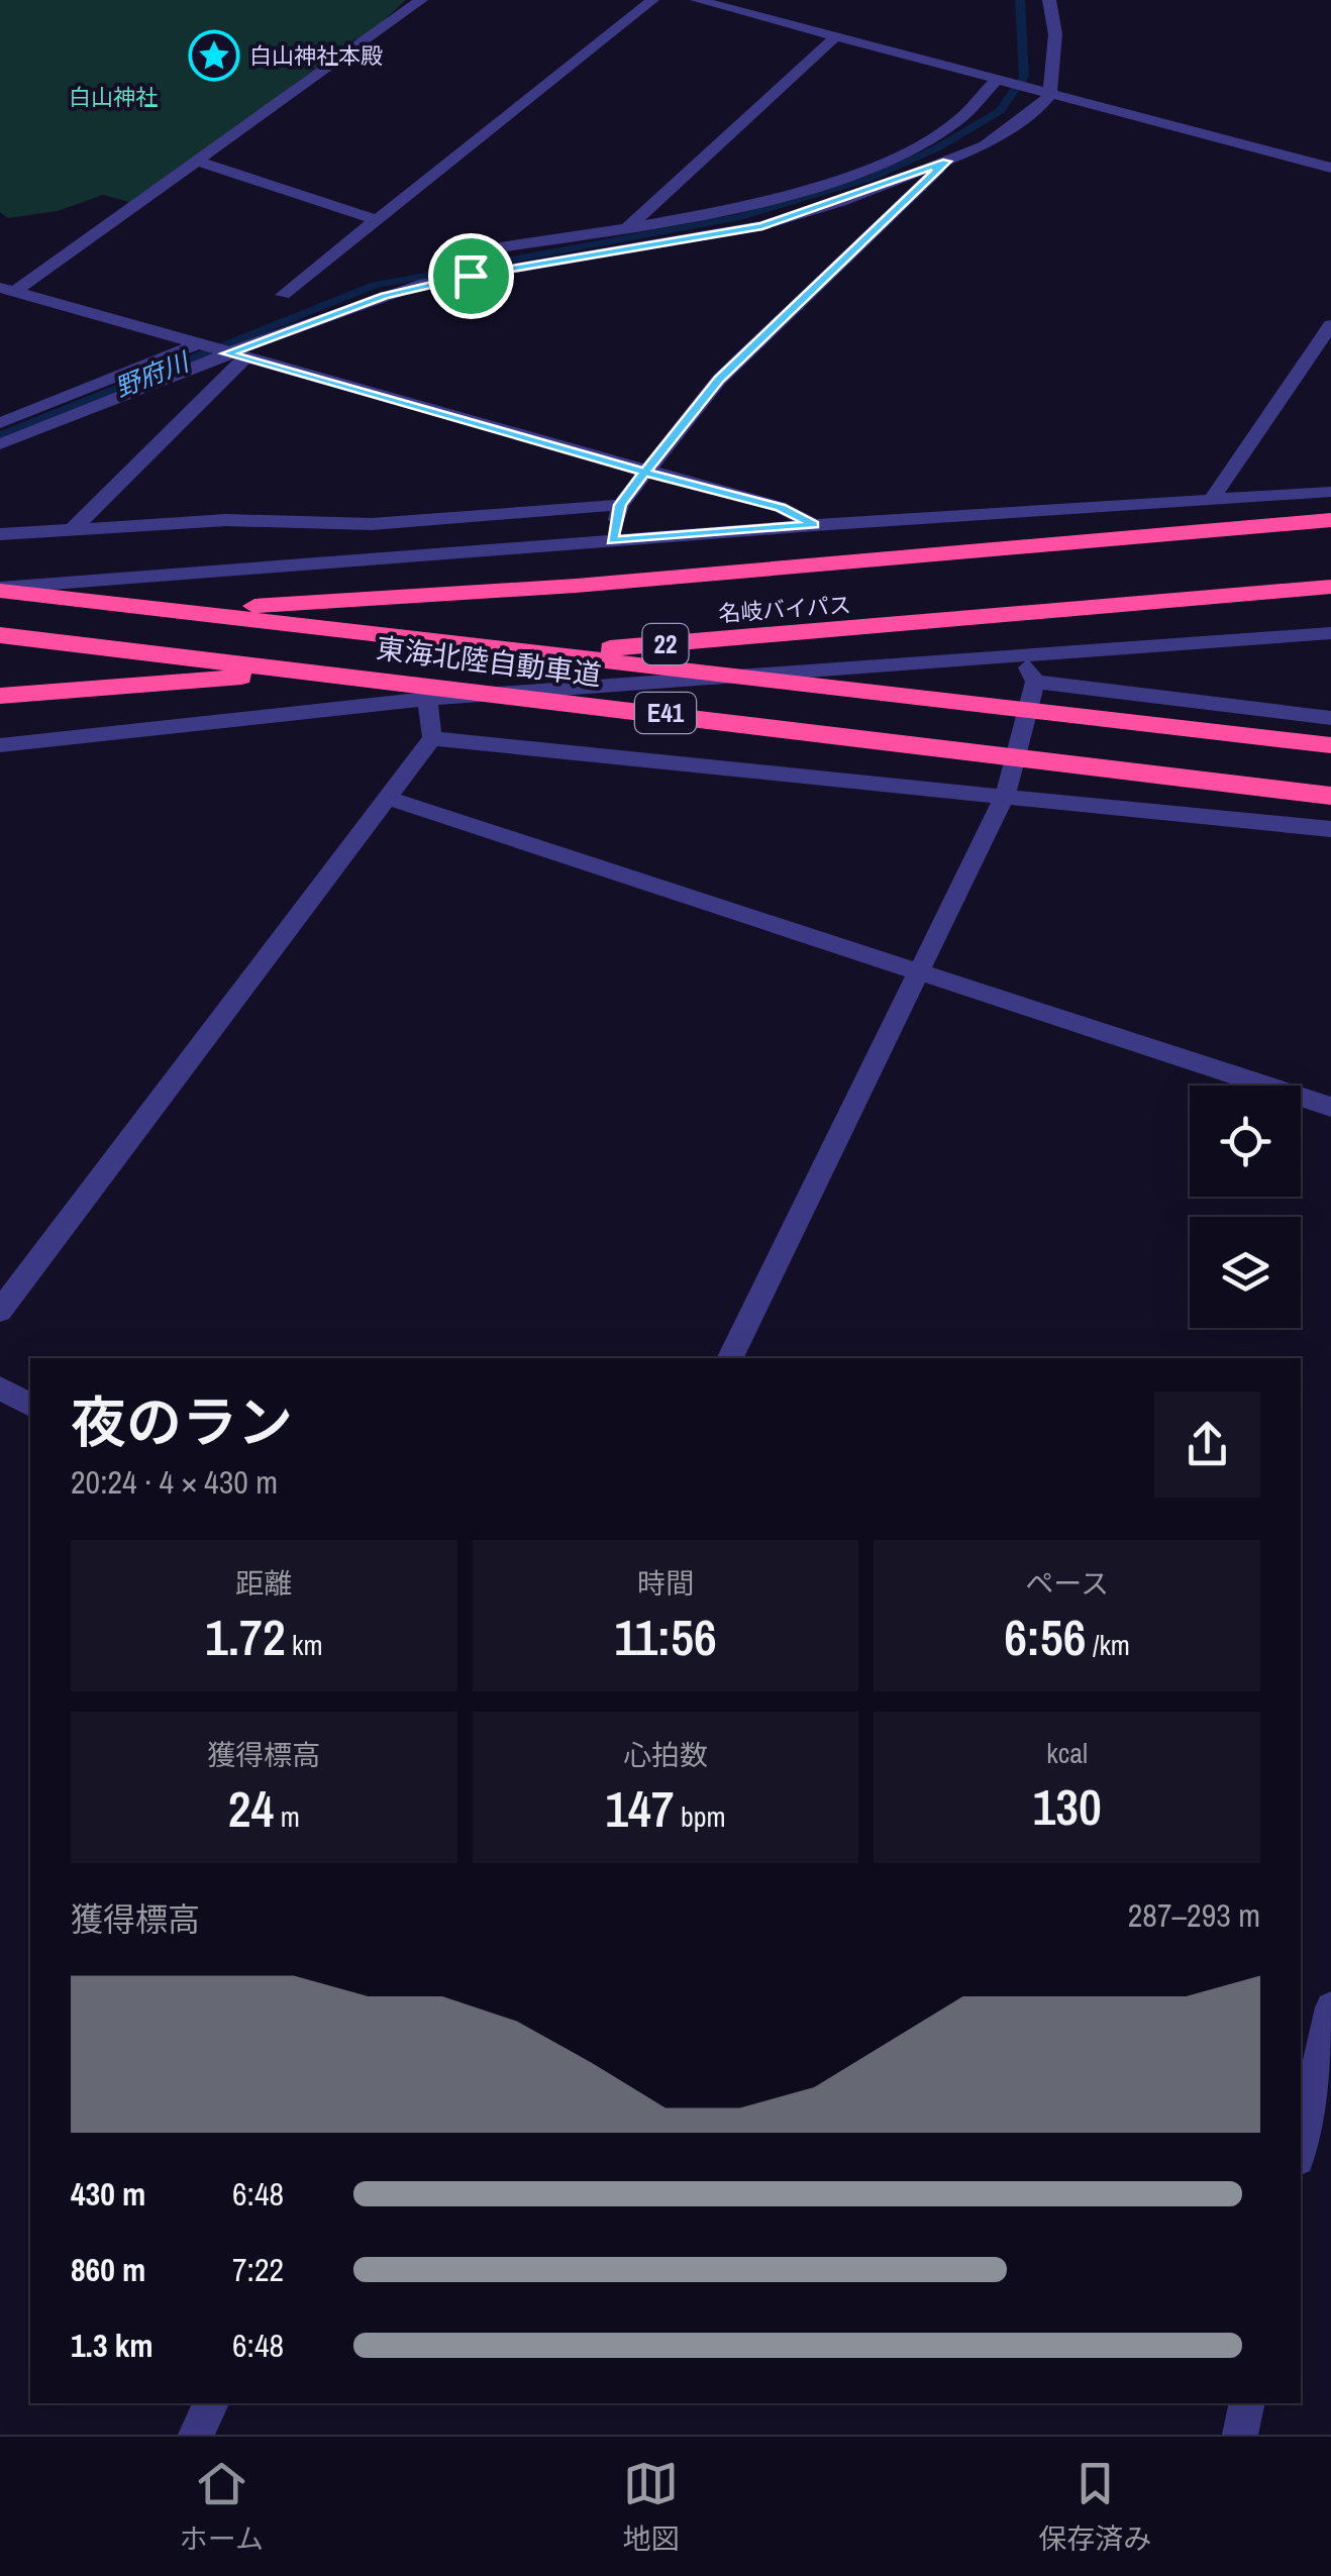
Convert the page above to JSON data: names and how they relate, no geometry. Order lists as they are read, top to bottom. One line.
{"streets":{"highway":["名岐バイパス","22","東海北陸自動車道","E41"]},"water":["野府川"],"parks":["白山神社"],"places":{"place":["白山神社本殿"]},"page":{"heading":["夜のラン","20:24 · 4 × 430 m"],"stats":[["距離","1.72 km"],["時間","11:56"],["ペース","6:56 /km"],["獲得標高","24 m"],["心拍数","147 bpm"],["kcal","130"]],"chart":["獲得標高","287–293 m"],"list":[{"name":"430 m","note":"6:48"},{"name":"860 m","note":"7:22"},{"name":"1.3 km","note":"6:48"}],"tabs":["ホーム","地図","保存済み"]}}
